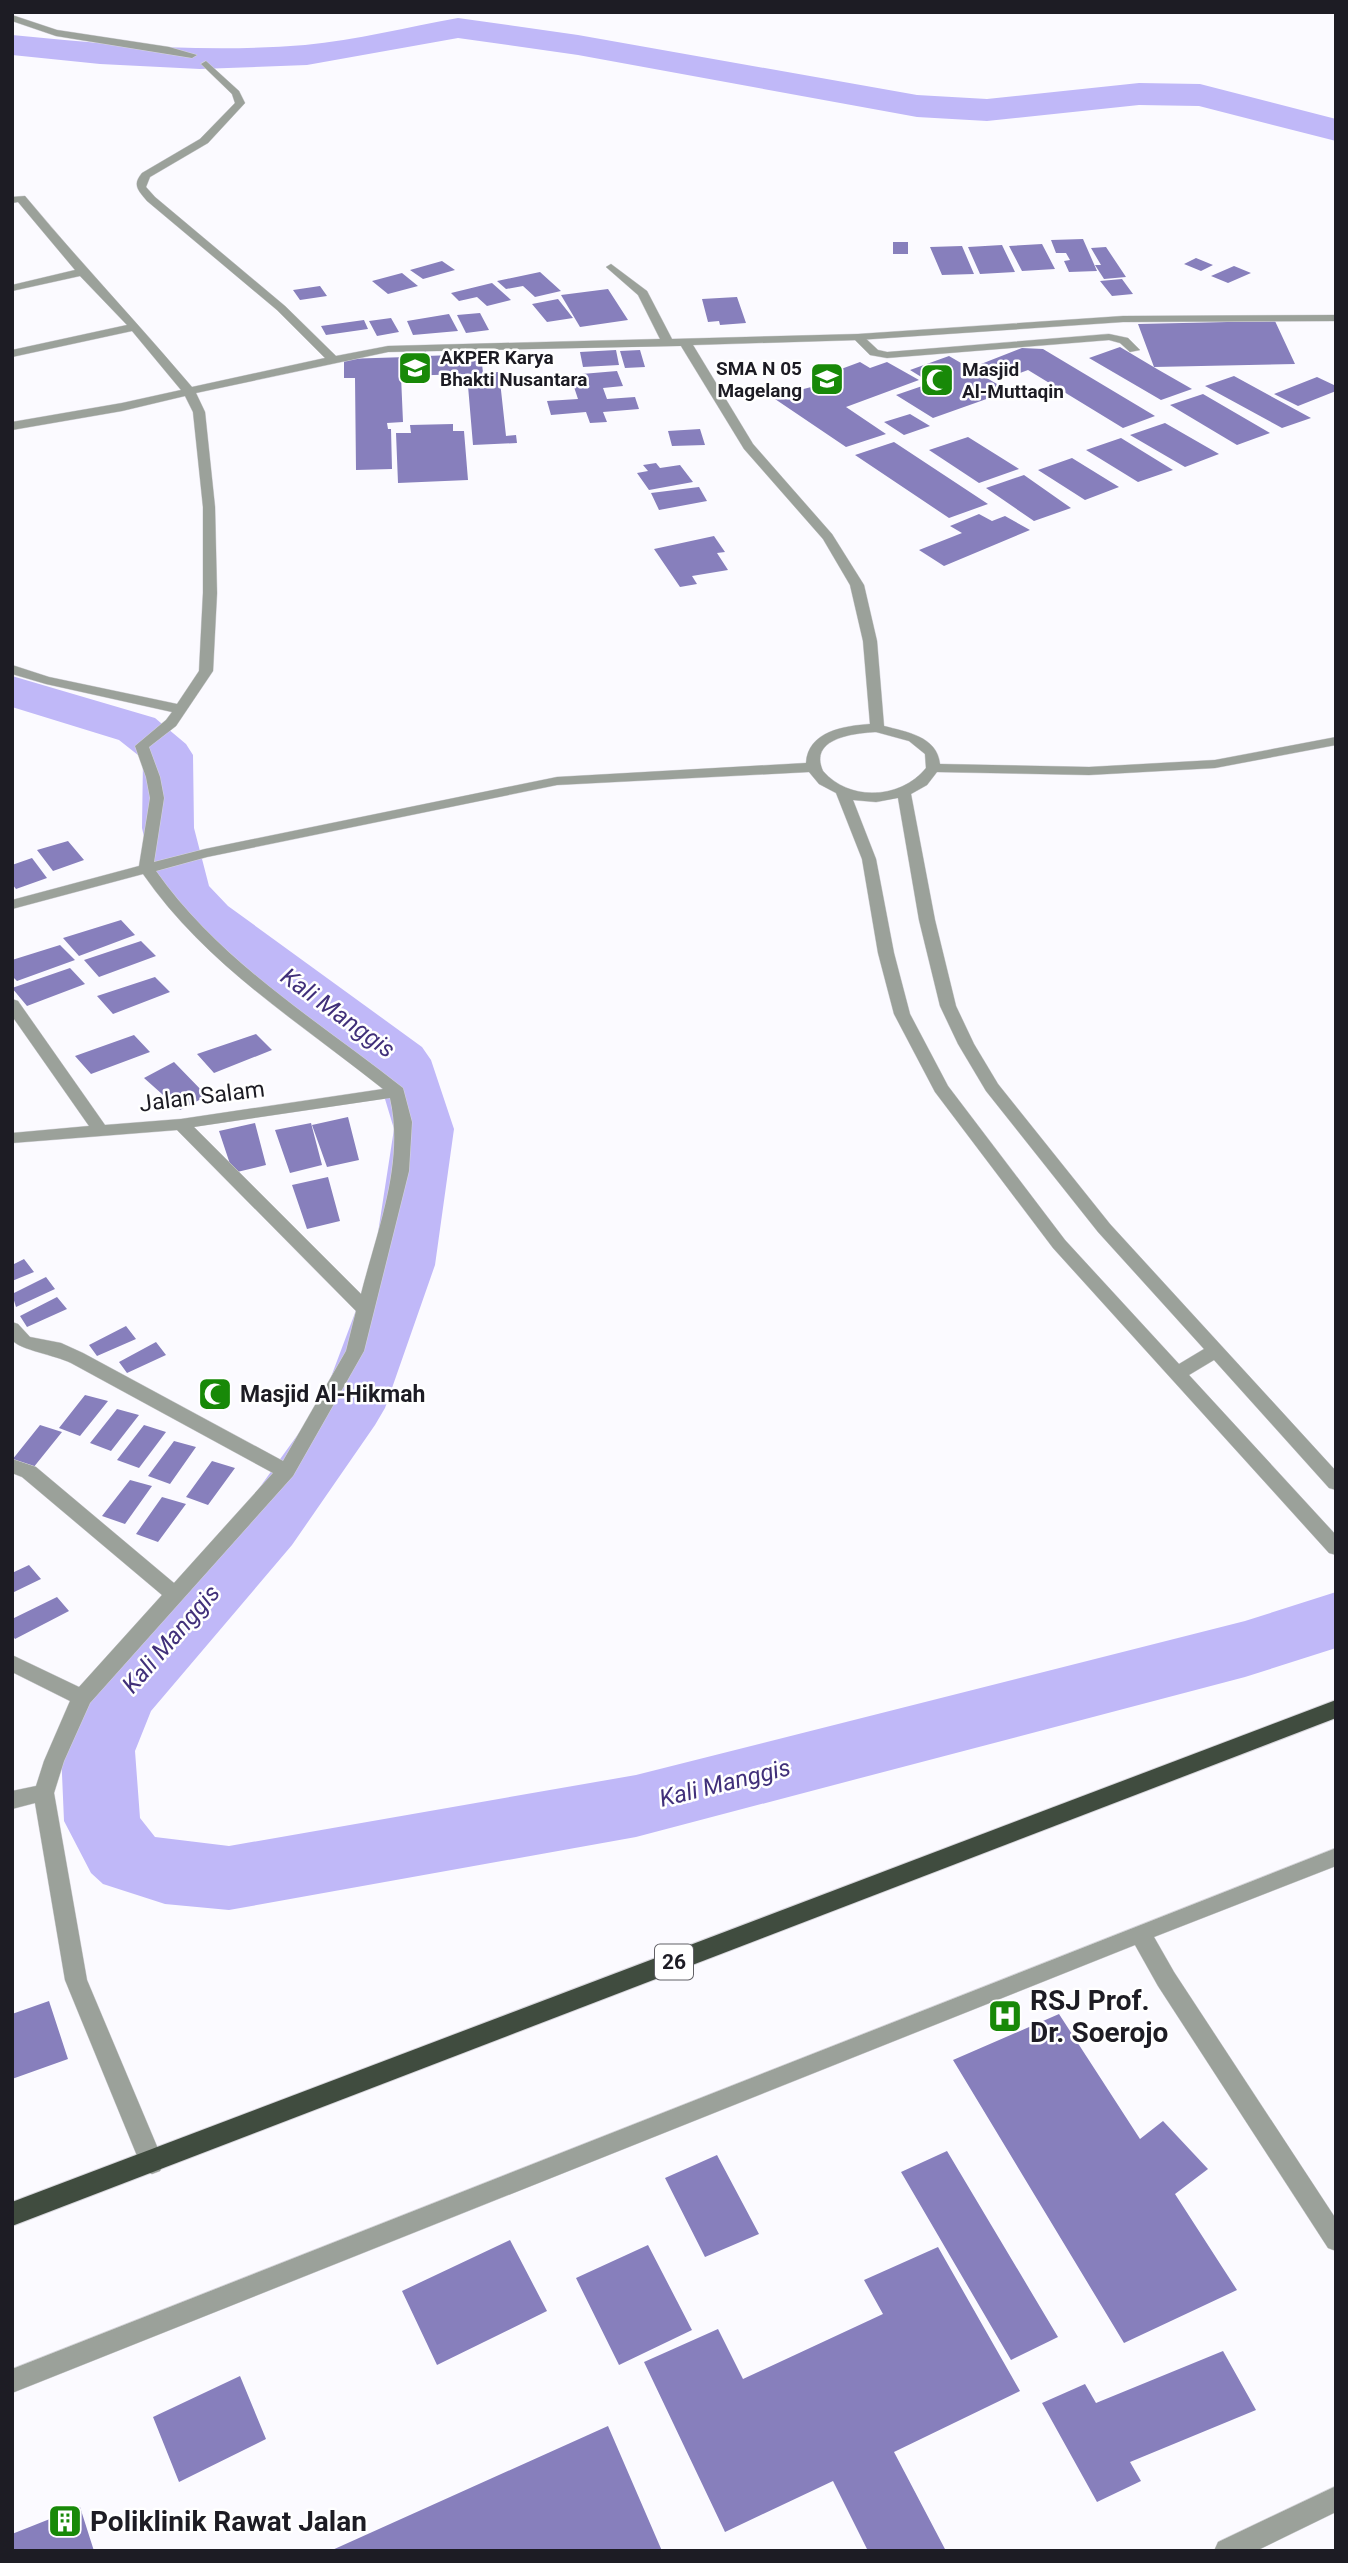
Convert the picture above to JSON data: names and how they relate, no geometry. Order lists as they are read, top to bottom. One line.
{"streets":{"highway":["26"],"street":["Jalan Salam"]},"water":["Kali Manggis"],"places":{"school or university":["AKPER Karya Bhakti Nusantara","SMA N 05 Magelang"],"mosque":["Masjid Al-Muttaqin","Masjid Al-Hikmah"],"hospital":["RSJ Prof. Dr. Soerojo"],"building":["Poliklinik Rawat Jalan"]}}
